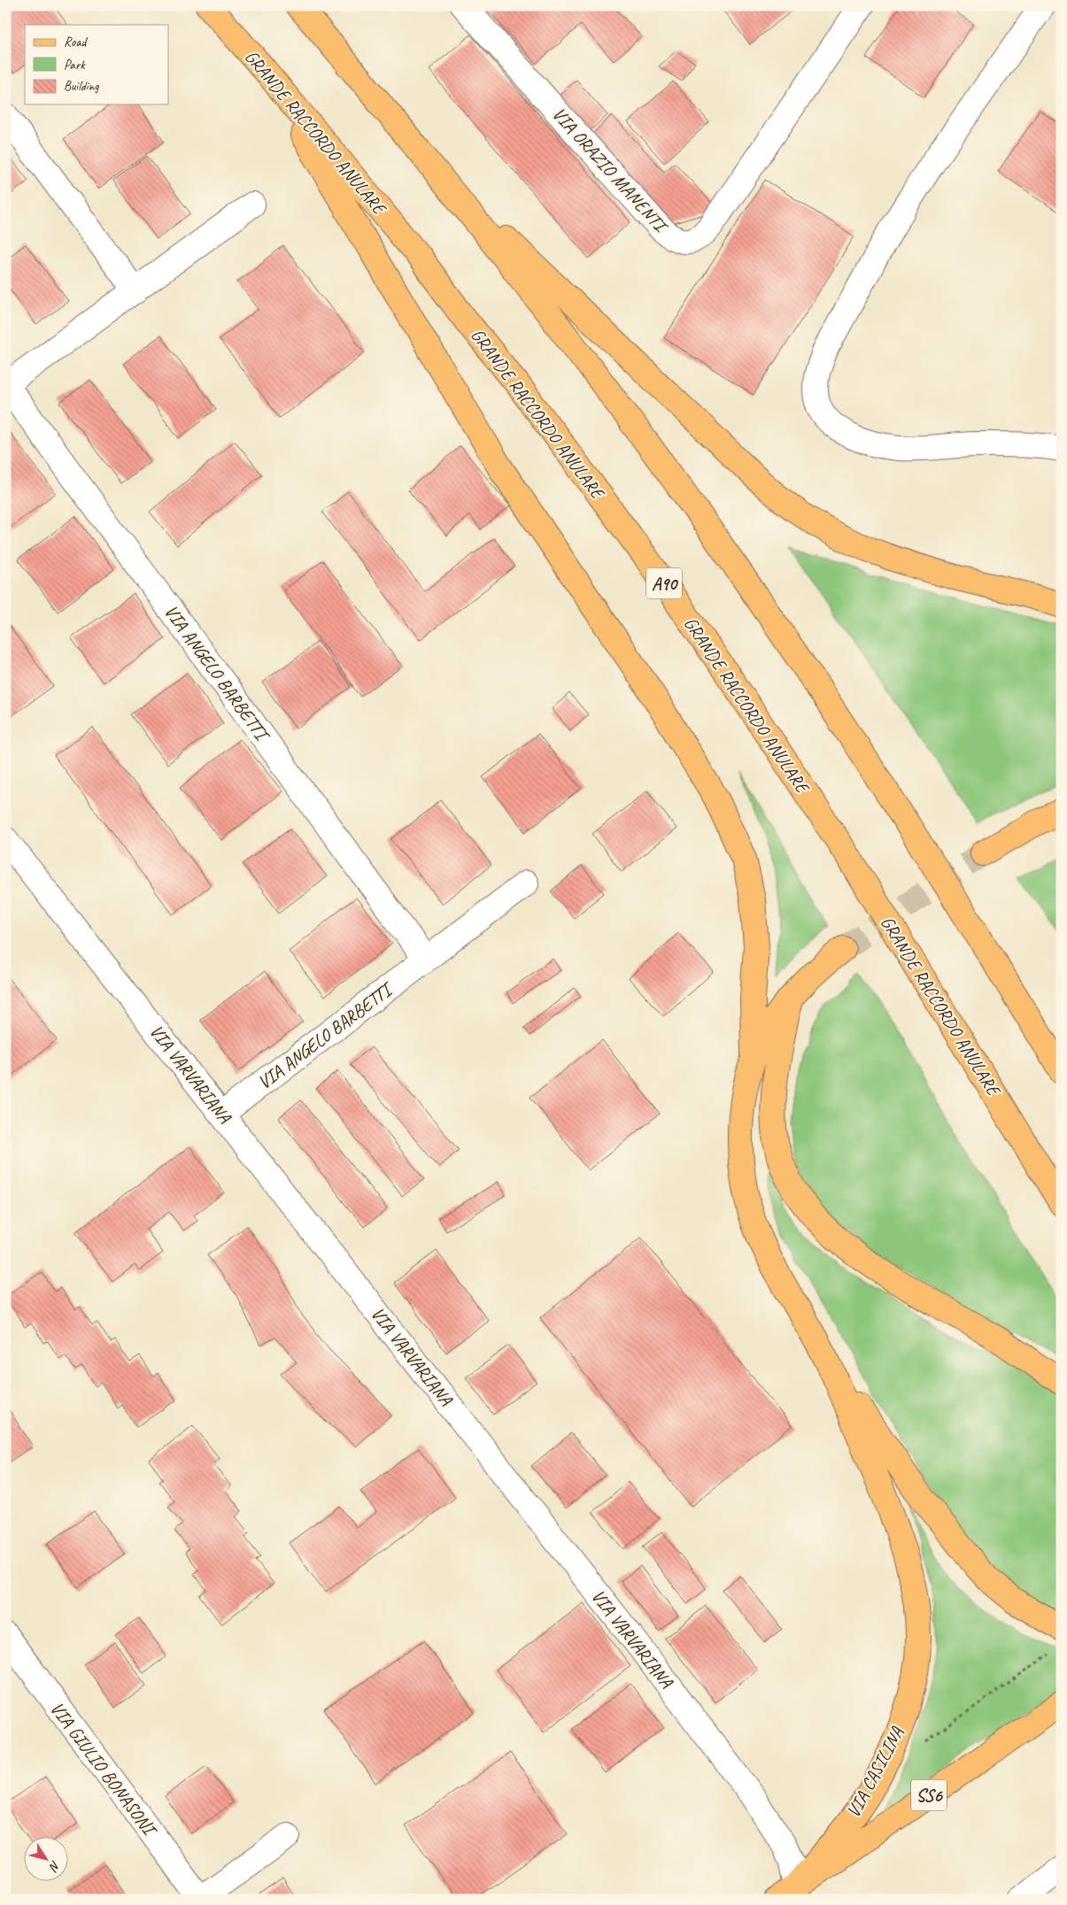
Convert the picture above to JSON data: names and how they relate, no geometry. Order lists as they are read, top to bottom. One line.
{"streets":{"main road":["GRANDE RACCORDO ANULARE","A90","VIA CASILINA","SS6"],"street":["VIA ORAZIO MANENTI","VIA ANGELO BARBETTI","VIA VARVARIANA","VIA GIULIO BONASONI"]},"crossings":[["VIA ANGELO BARBETTI","VIA VARVARIANA"],["VIA VARVARIANA","VIA CASILINA"]],"legend":["Road","Park","Building"],"north":"bottom right"}
